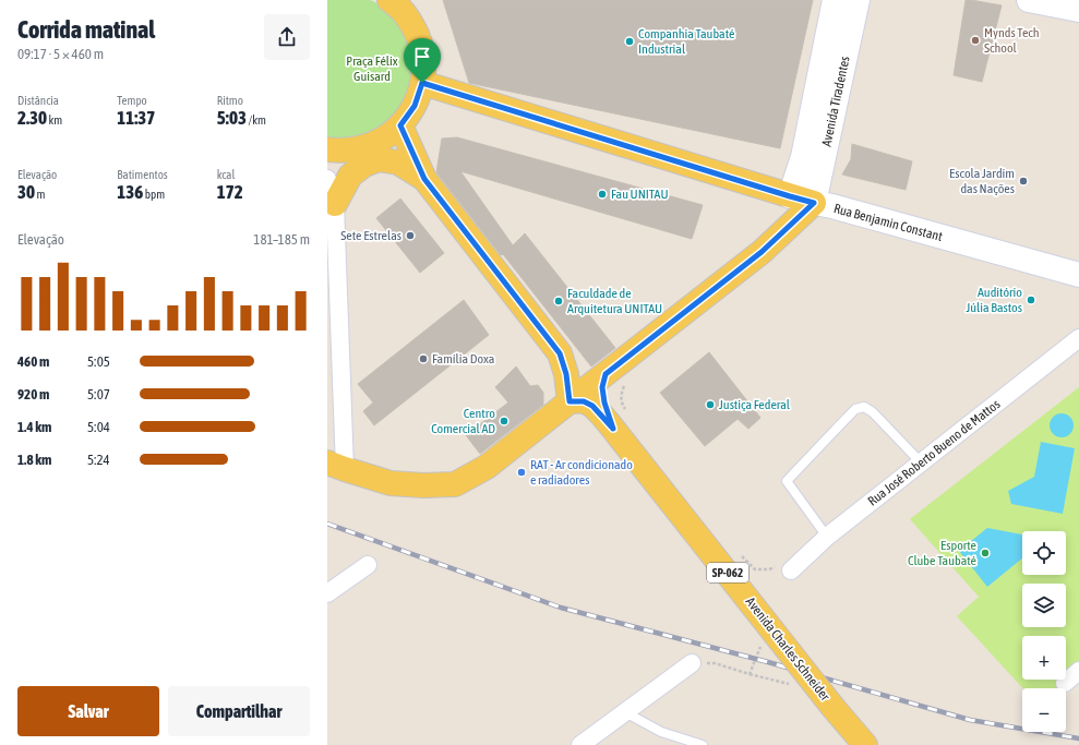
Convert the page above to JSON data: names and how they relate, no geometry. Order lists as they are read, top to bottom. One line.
{"streets":{"main road":["Avenida Tiradentes","Rua Benjamin Constant","SP-062","Avenida Charles Schneider"],"street":["Rua José Roberto Bueno de Mattos"]},"crossings":[["Avenida Tiradentes","Rua Benjamin Constant"]],"parks":["Praça Félix Guisard"],"places":["Mynds Tech School","Companhia Taubaté Industrial","Escola Jardim das Nações","Fau UNITAU","Sete Estrelas","Auditório Júlia Bastos","Faculdade de Arquitetura UNITAU","Família Doxa","Justiça Federal","Centro Comercial AD","RAT - Ar condicionado e radiadores","Esporte Clube Taubaté"],"page":{"heading":["Corrida matinal","09:17 · 5 × 460 m"],"stats":[["Distância","2.30 km"],["Tempo","11:37"],["Ritmo","5:03 /km"],["Elevação","30 m"],["Batimentos","136 bpm"],["kcal","172"]],"chart":["Elevação","181–185 m"],"list":[{"name":"460 m","note":"5:05"},{"name":"920 m","note":"5:07"},{"name":"1.4 km","note":"5:04"},{"name":"1.8 km","note":"5:24"}],"map_buttons":["+","−"],"buttons":["Salvar","Compartilhar"]}}
